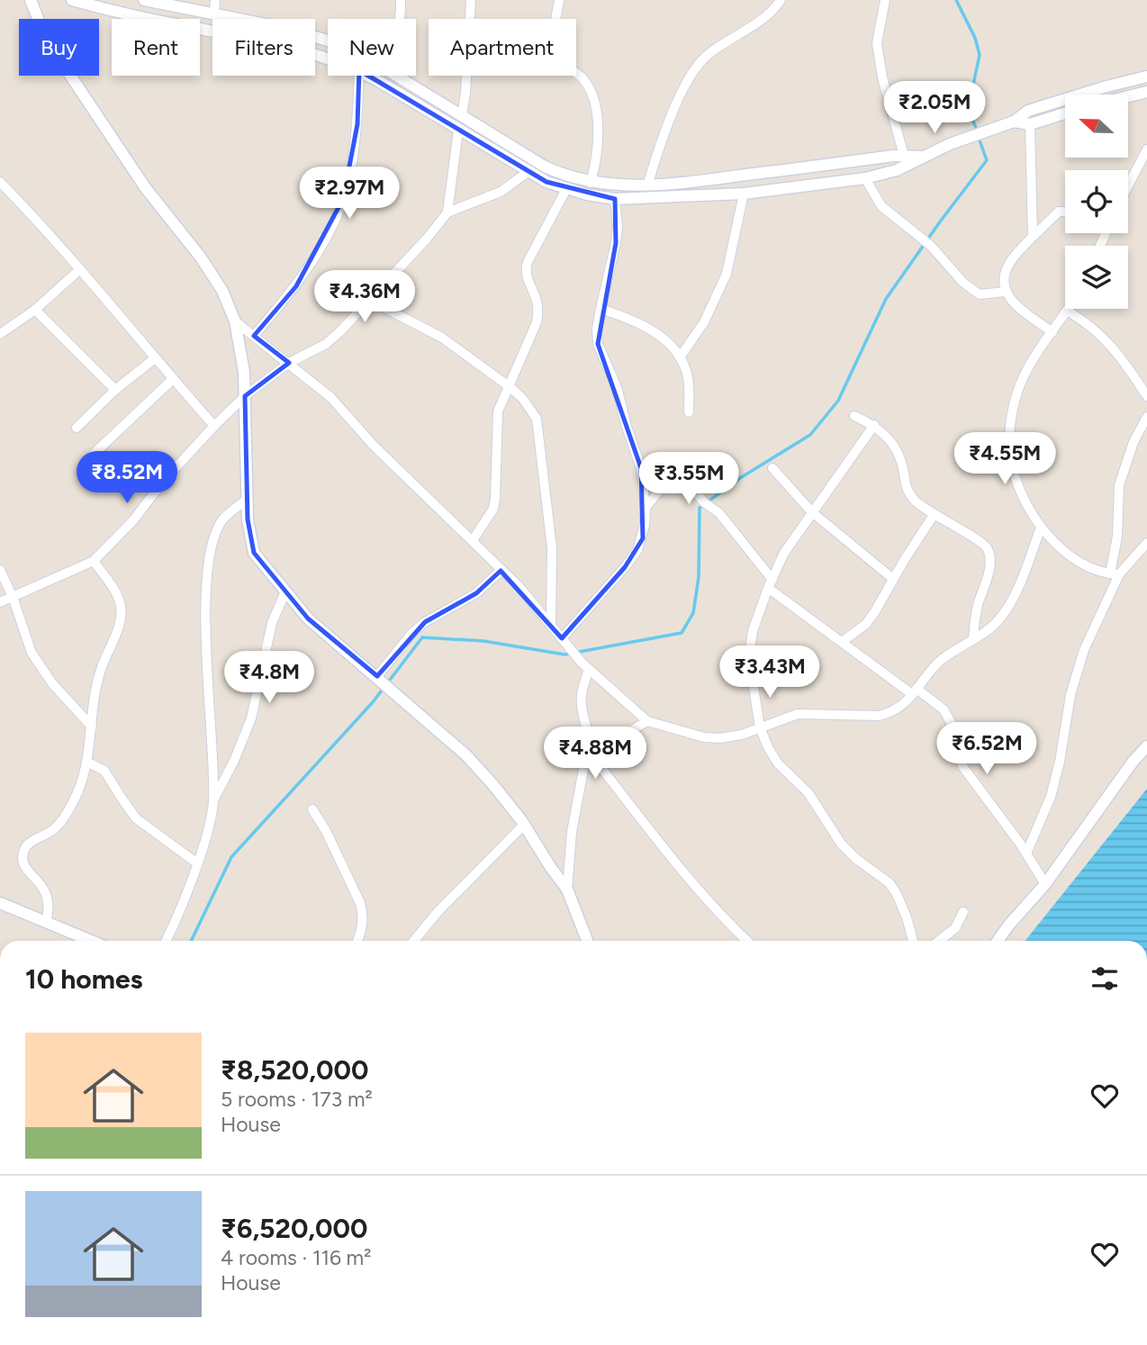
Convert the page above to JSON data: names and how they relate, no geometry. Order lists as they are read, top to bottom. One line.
{"north":"left","page":{"chip":["Buy","Rent","Filters","New","Apartment"],"price":["₹2.05M","₹2.97M","₹4.36M","₹4.55M","₹8.52M","₹3.55M","₹3.43M","₹4.8M","₹6.52M","₹4.88M"],"heading":"10 homes","list":[{"name":"₹8,520,000","note":"5 rooms · 173 m² · House"},{"name":"₹6,520,000","note":"4 rooms · 116 m² · House"}]}}
